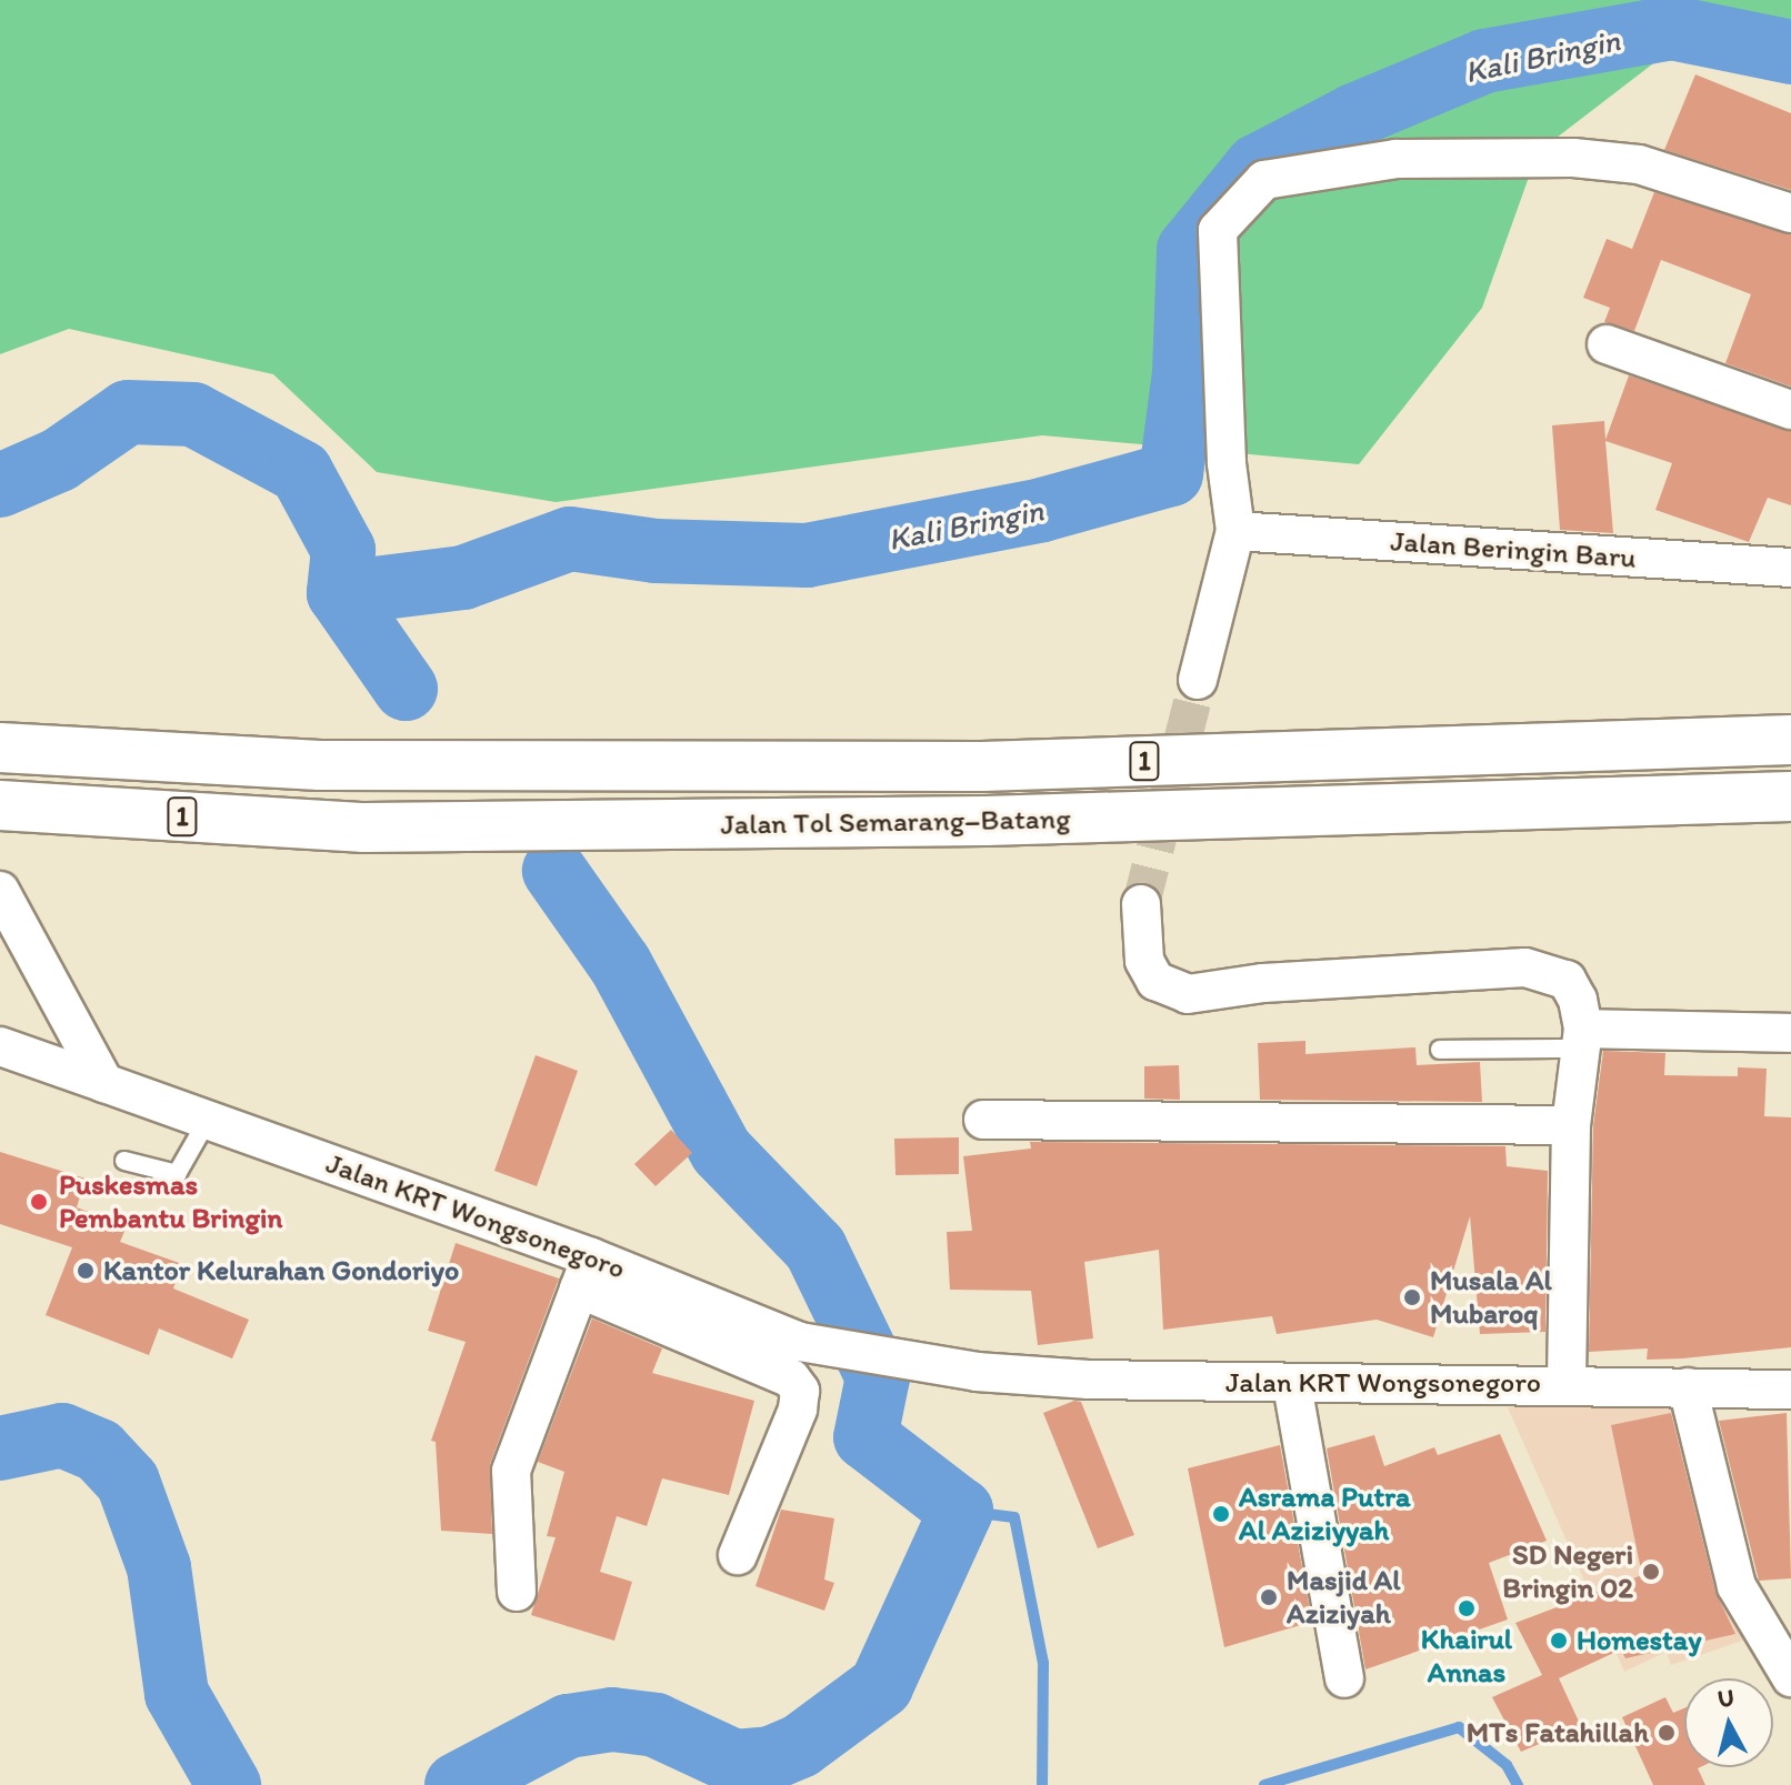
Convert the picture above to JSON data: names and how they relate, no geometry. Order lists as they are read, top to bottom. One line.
{"streets":{"highway":["1","Jalan Tol Semarang–Batang"],"street":["Jalan Beringin Baru","Jalan KRT Wongsonegoro"]},"water":["Kali Bringin"],"places":["Puskesmas Pembantu Bringin","Kantor Kelurahan Gondoriyo","Musala Al Mubaroq","Asrama Putra Al Aziziyyah","SD Negeri Bringin 02","Masjid Al Aziziyah","Khairul Annas","Homestay","MTs Fatahillah"],"north":"top"}
